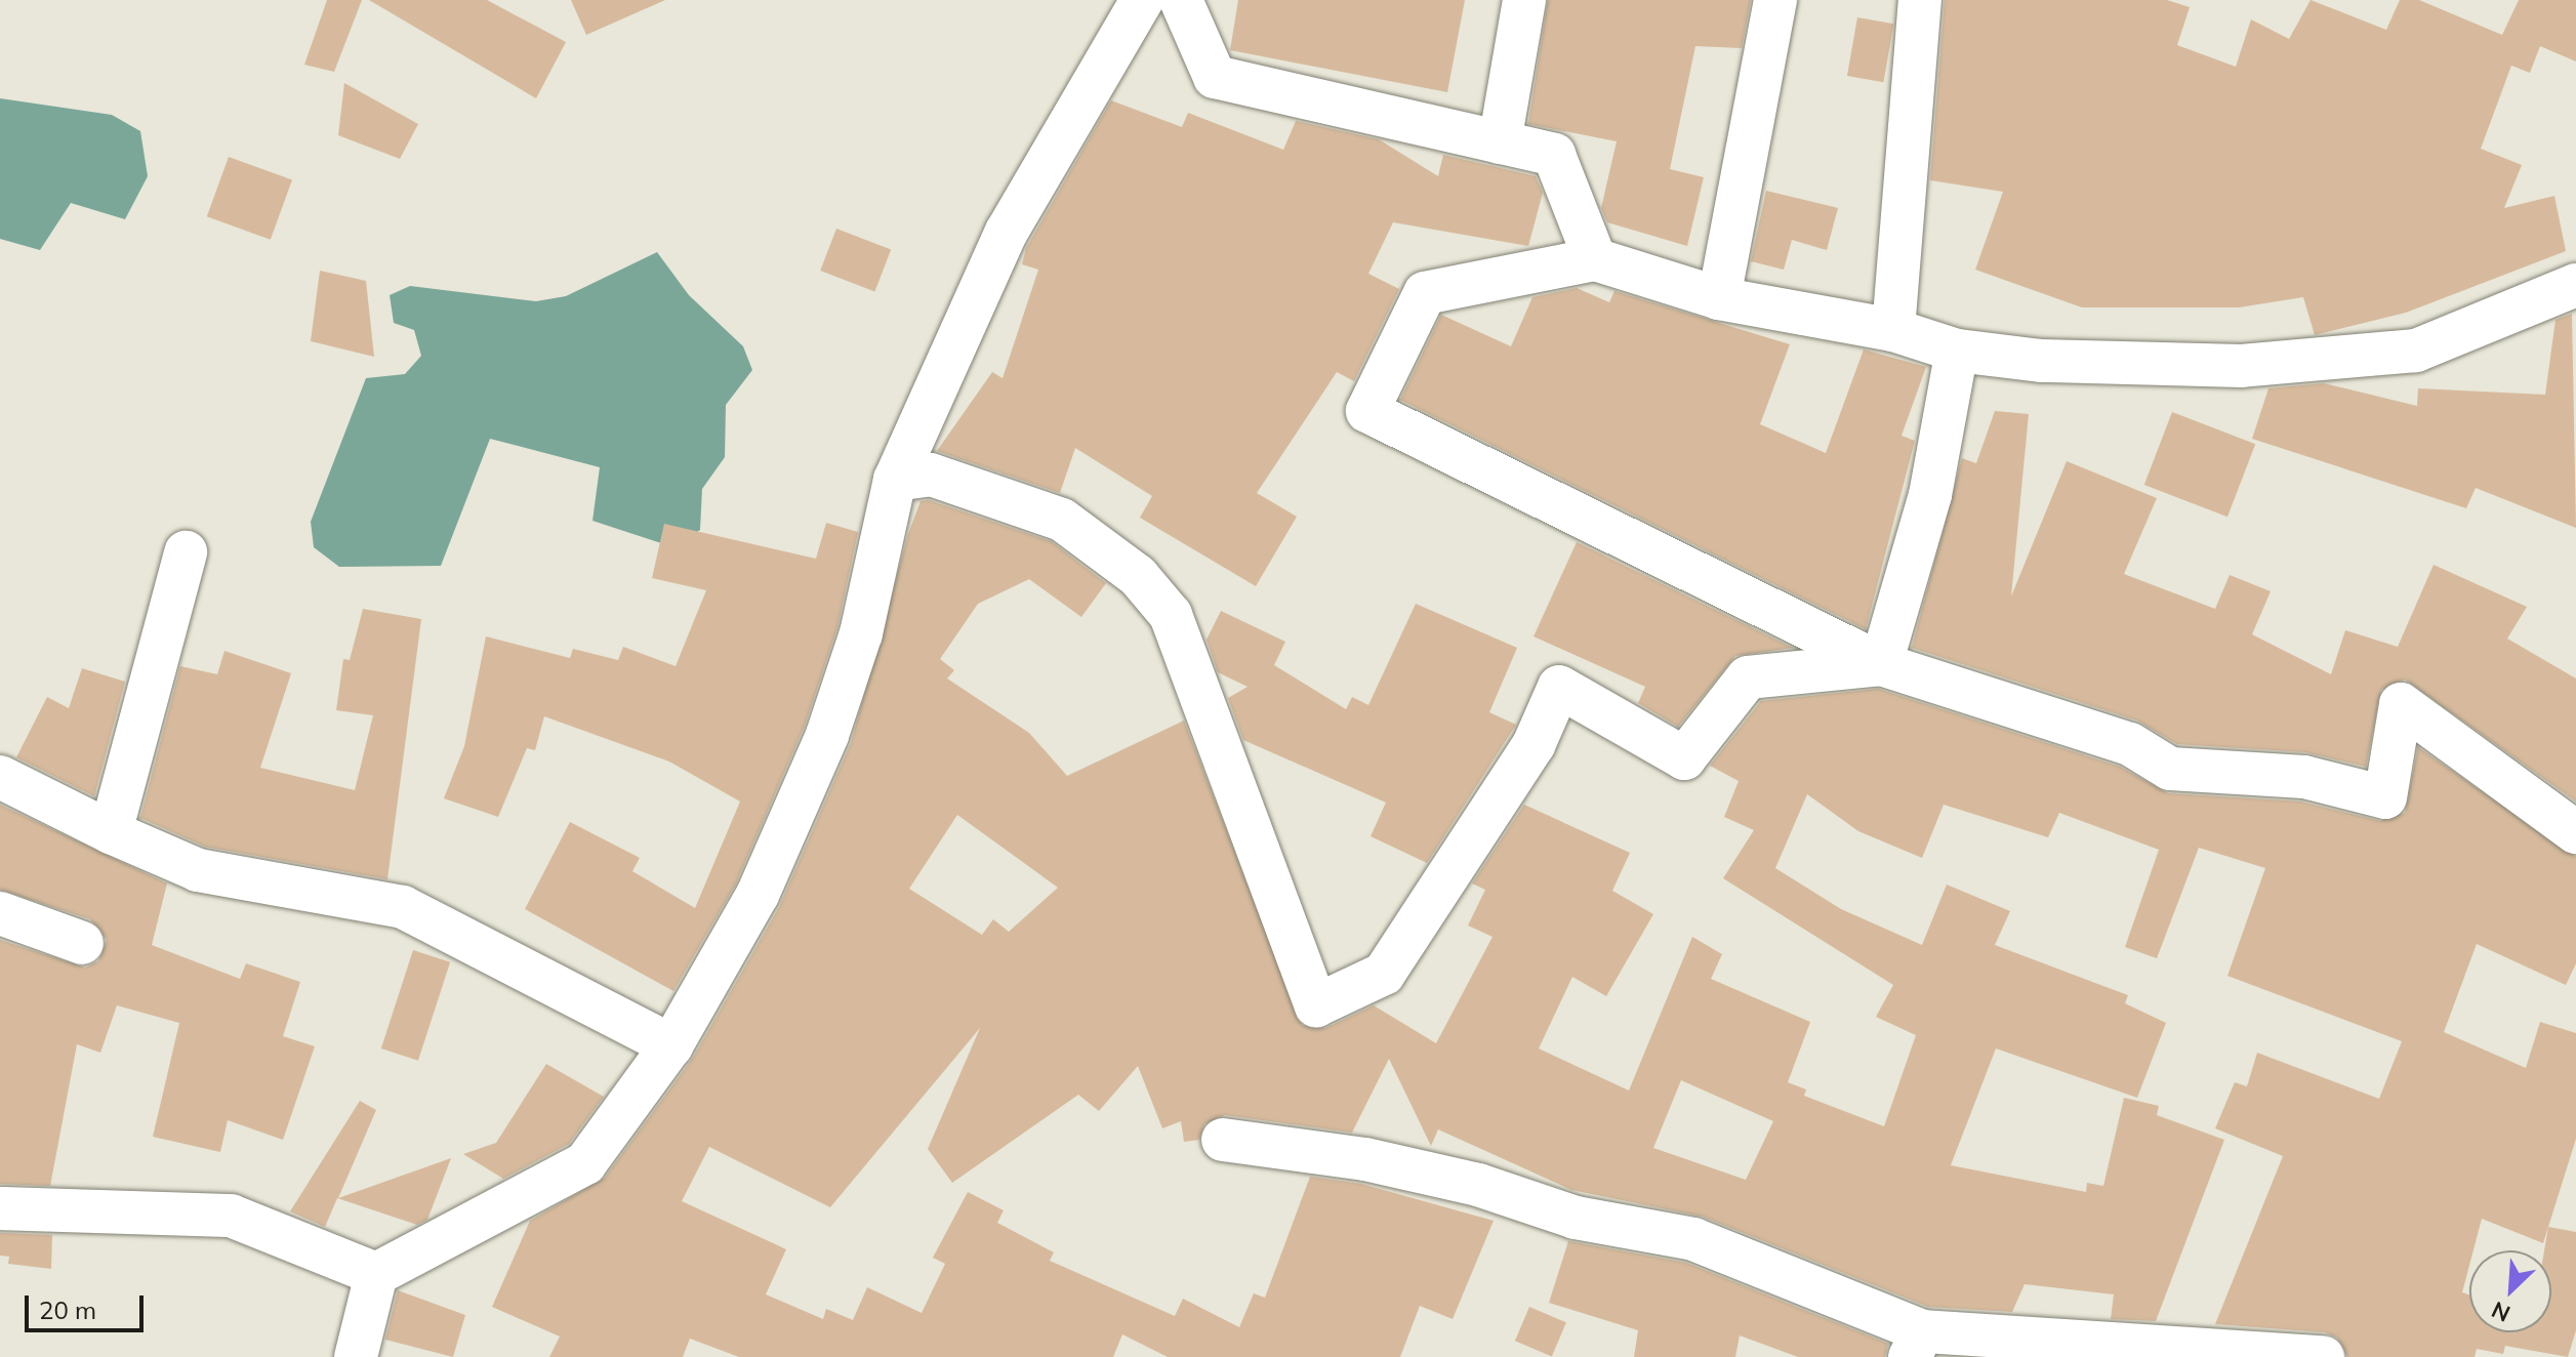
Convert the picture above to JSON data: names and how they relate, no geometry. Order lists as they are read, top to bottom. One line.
{"scale_bar":"20 m","north":"bottom left"}
